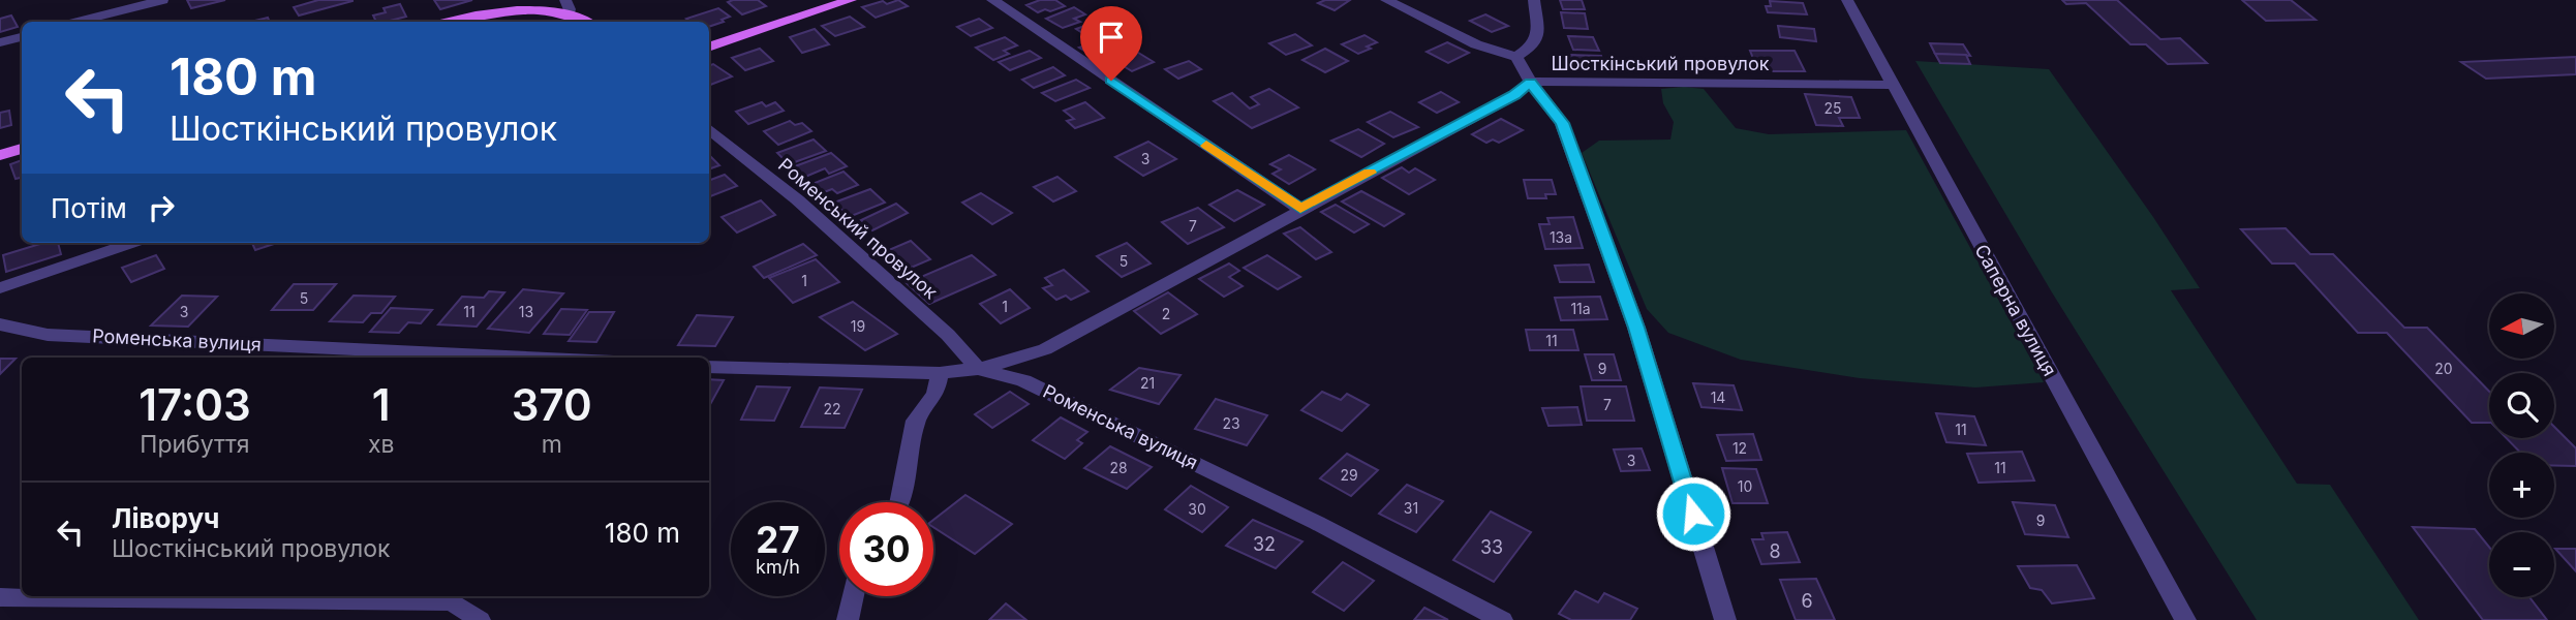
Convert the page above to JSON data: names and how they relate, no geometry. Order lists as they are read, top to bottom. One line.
{"streets":{"street":["Шосткінський провулок","Роменський провулок","Саперна вулиця","Роменська вулиця"]},"crossings":[["Шосткінський провулок","Роменський провулок"],["Шосткінський провулок","Саперна вулиця"],["Шосткінський провулок","Роменська вулиця"],["Роменський провулок","Роменська вулиця"]],"house_numbers":["25","3","7","13а","5","1","5","1","11а","3","11","13","2","19","11","9","20","21","14","7","22","23","11","12","3","28","11","29","10","31","30","9","32","33","8","6"],"north":"left","page":{"turn":["180 m","Шосткінський провулок"],"then":"Потім","map_buttons":["+","−"],"eta":["17:03","Прибуття","1","хв","370","m"],"list":[{"name":"Ліворуч","note":"Шосткінський провулок","value":"180 m"}],"speed":"27 km/h","limit":"30"}}
